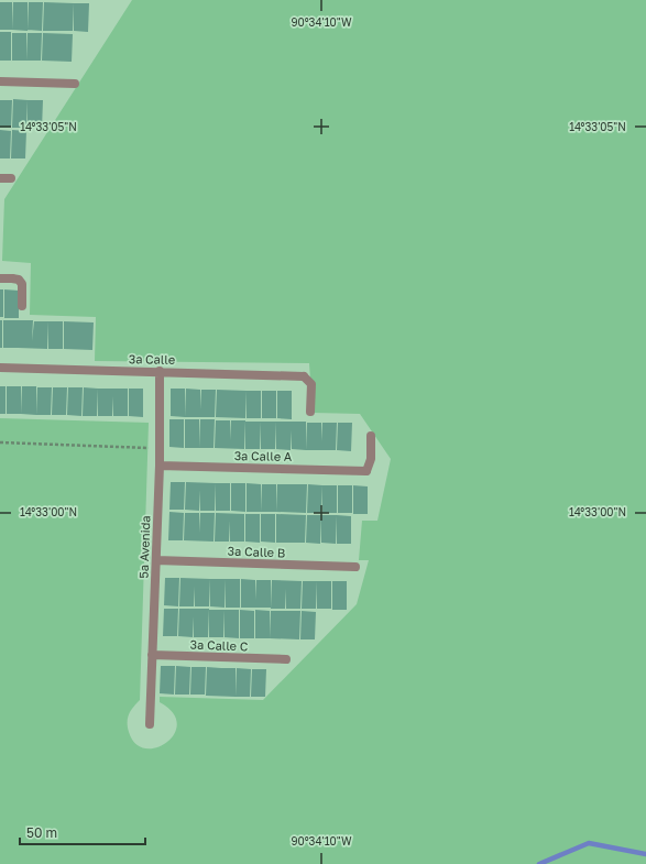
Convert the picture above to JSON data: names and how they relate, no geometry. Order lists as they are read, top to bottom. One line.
{"streets":{"street":["3a Calle","3a Calle A","5a Avenida","3a Calle B","3a Calle C"]},"crossings":[["3a Calle","5a Avenida"],["3a Calle A","5a Avenida"],["5a Avenida","3a Calle B"],["5a Avenida","3a Calle C"]],"scale_bar":"50 m","coordinates":["90°34'10\"W","14°33'05\"N","14°33'00\"N"]}
